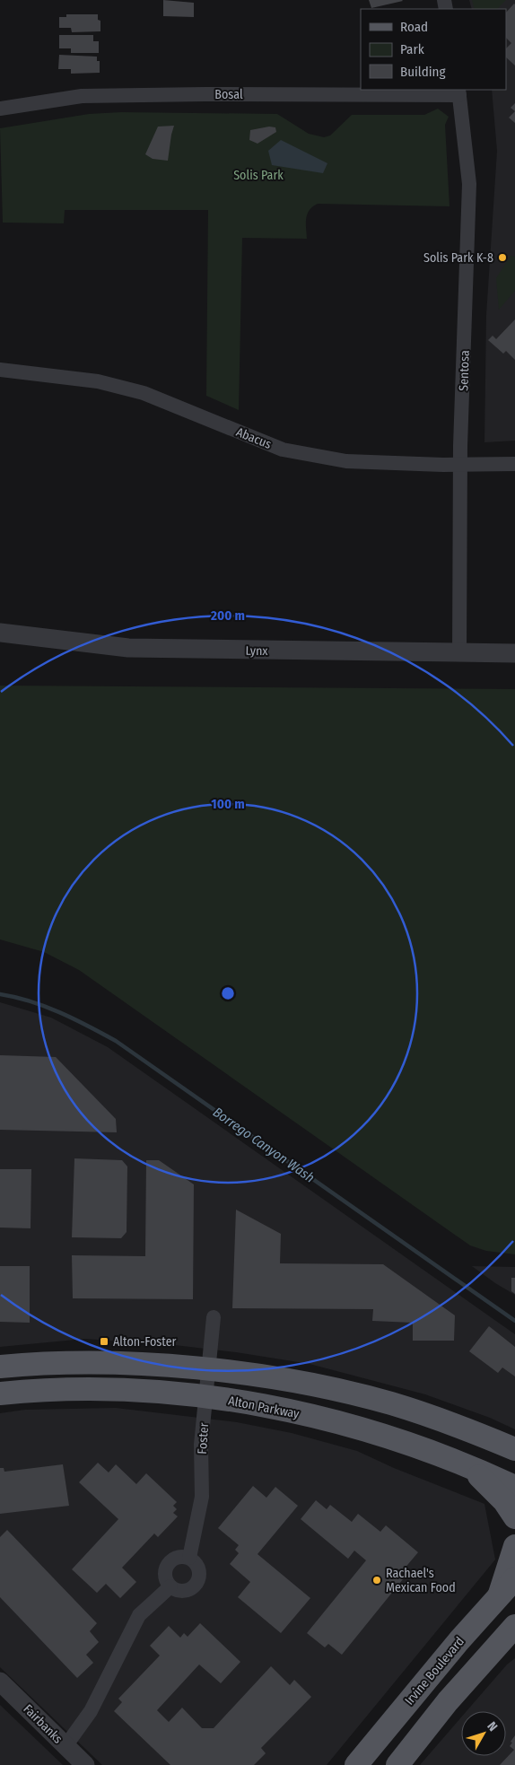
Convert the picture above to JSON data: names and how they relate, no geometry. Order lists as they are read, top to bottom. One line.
{"streets":{"main road":["Alton Parkway","Irvine Boulevard"],"street":["Bosal","Sentosa","Abacus","Lynx","Foster","Fairbanks"]},"crossings":[["Bosal","Sentosa"],["Sentosa","Abacus"],["Sentosa","Lynx"],["Alton Parkway","Foster"]],"water":["Borrego Canyon Wash"],"parks":["Solis Park"],"places":{"other":["Solis Park K-8","Rachael's Mexican Food"],"transit":["Alton-Foster"]},"legend":["Road","Park","Building"],"north":"top right","rings":["200 m","100 m"]}
